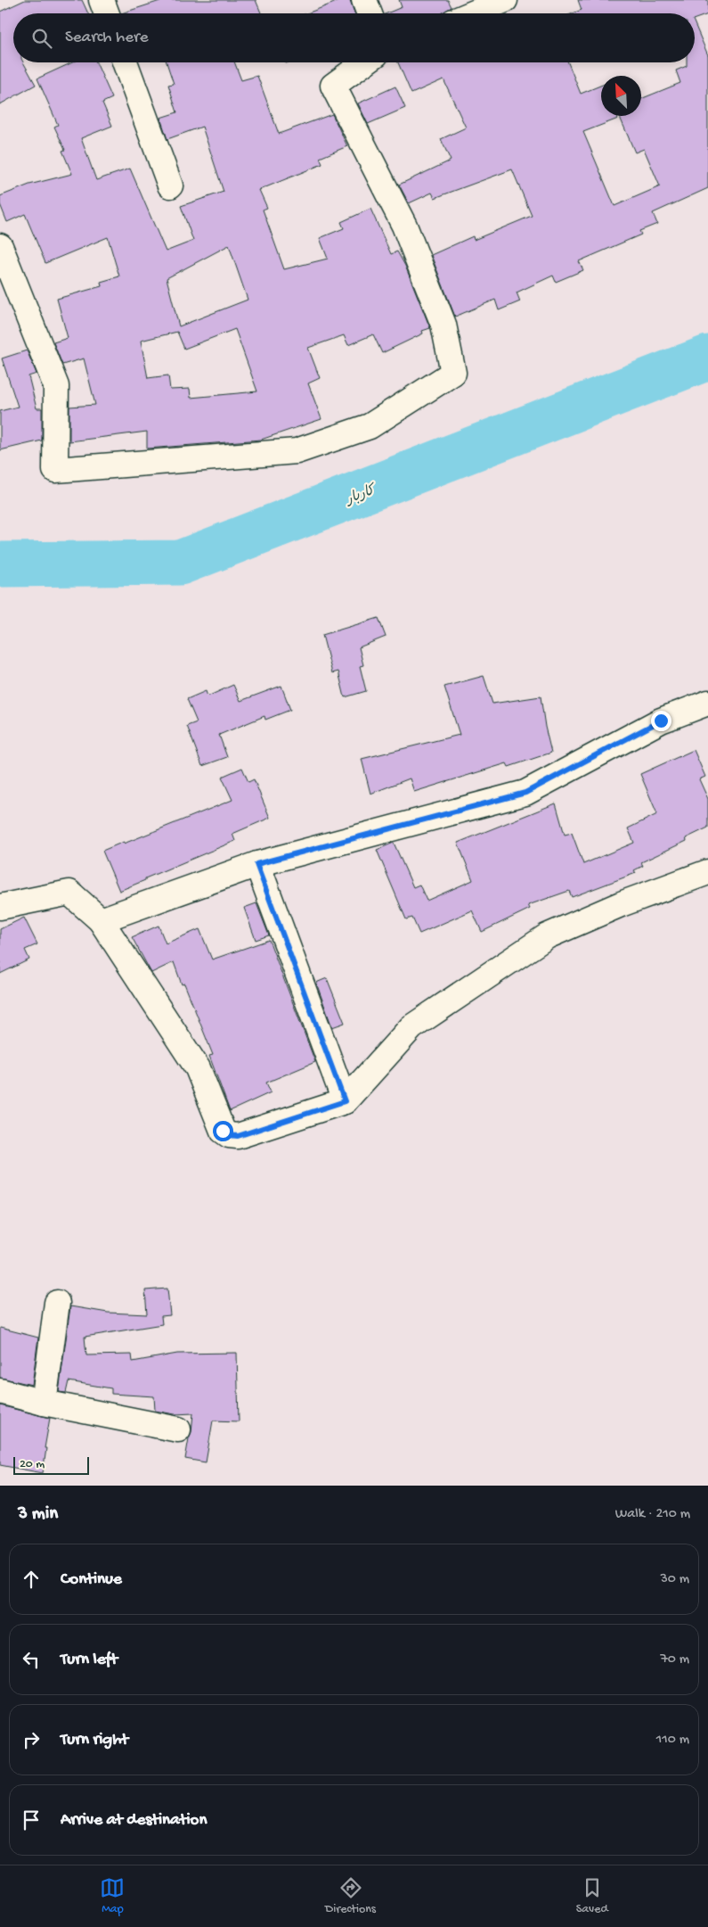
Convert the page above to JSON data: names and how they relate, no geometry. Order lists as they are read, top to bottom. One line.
{"water":["کاربار"],"scale_bar":"20 m","north":"top left","page":{"search":"Search here","scale":"20 m","heading":["3 min","Walk · 210 m"],"list":[["Continue","30 m"],["Turn left","70 m"],["Turn right","110 m"],"Arrive at destination"],"nav":["Map","Directions","Saved"]}}
